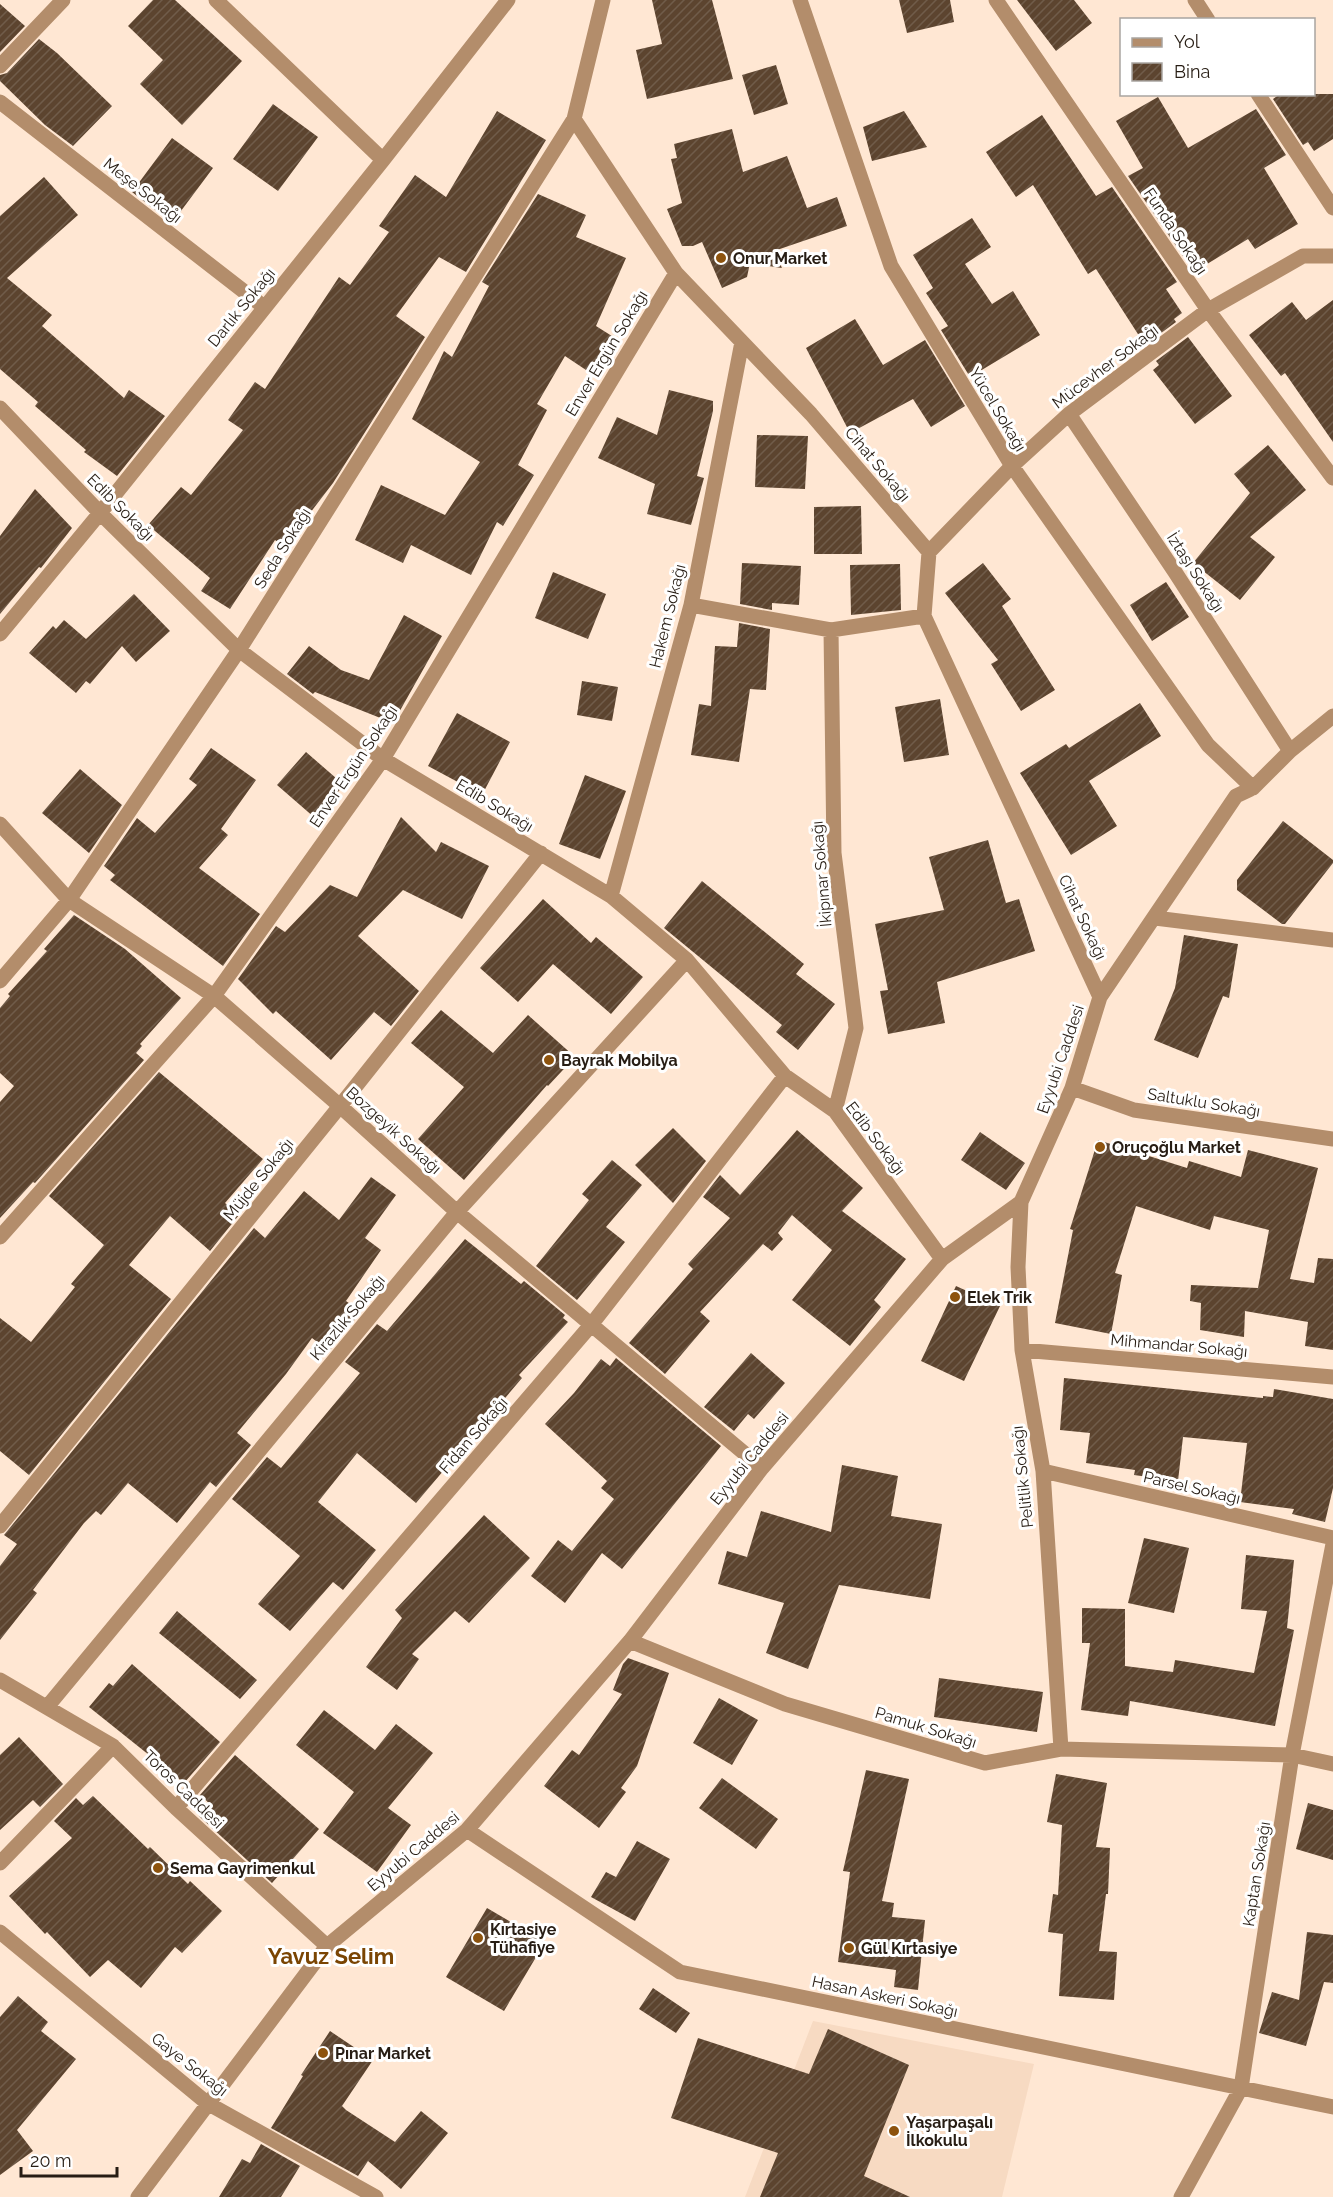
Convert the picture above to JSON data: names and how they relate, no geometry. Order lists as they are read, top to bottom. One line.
{"streets":{"street":["Meşe Sokağı","Funda Sokağı","Darlık Sokağı","Enver Ergün Sokağı","Mücevher Sokağı","Yücel Sokağı","Cihat Sokağı","Edib Sokağı","Seda Sokağı","İztaşı Sokağı","Hakem Sokağı","İkipınar Sokağı","Eyyubi Caddesi","Saltuklu Sokağı","Bozgeyik Sokağı","Müjde Sokağı","Kirazlık Sokağı","Mihmandar Sokağı","Fidan Sokağı","Pelitlik Sokağı","Parsel Sokağı","Pamuk Sokağı","Toros Caddesi","Kaptan Sokağı","Hasan Askeri Sokağı","Gaye Sokağı"]},"crossings":[["Meşe Sokağı","Darlık Sokağı"],["Funda Sokağı","Mücevher Sokağı"],["Darlık Sokağı","Edib Sokağı"],["Enver Ergün Sokağı","Cihat Sokağı"],["Enver Ergün Sokağı","Edib Sokağı"],["Enver Ergün Sokağı","Bozgeyik Sokağı"],["Mücevher Sokağı","Yücel Sokağı"],["Mücevher Sokağı","Cihat Sokağı"],["Mücevher Sokağı","İztaşı Sokağı"],["Yücel Sokağı","Eyyubi Caddesi"],["Cihat Sokağı","Seda Sokağı"],["Cihat Sokağı","Hakem Sokağı"],["Cihat Sokağı","Eyyubi Caddesi"],["Edib Sokağı","Seda Sokağı"],["Edib Sokağı","Hakem Sokağı"],["Edib Sokağı","İkipınar Sokağı"],["Edib Sokağı","Eyyubi Caddesi"],["Edib Sokağı","Müjde Sokağı"],["Edib Sokağı","Kirazlık Sokağı"],["Edib Sokağı","Fidan Sokağı"],["Seda Sokağı","Bozgeyik Sokağı"],["İztaşı Sokağı","Eyyubi Caddesi"],["Eyyubi Caddesi","Saltuklu Sokağı"],["Eyyubi Caddesi","Bozgeyik Sokağı"],["Eyyubi Caddesi","Pelitlik Sokağı"],["Eyyubi Caddesi","Pamuk Sokağı"],["Eyyubi Caddesi","Toros Caddesi"],["Eyyubi Caddesi","Hasan Askeri Sokağı"],["Eyyubi Caddesi","Gaye Sokağı"],["Bozgeyik Sokağı","Müjde Sokağı"],["Bozgeyik Sokağı","Kirazlık Sokağı"],["Bozgeyik Sokağı","Fidan Sokağı"],["Kirazlık Sokağı","Toros Caddesi"],["Mihmandar Sokağı","Pelitlik Sokağı"],["Fidan Sokağı","Toros Caddesi"],["Pelitlik Sokağı","Parsel Sokağı"],["Pelitlik Sokağı","Pamuk Sokağı"],["Pamuk Sokağı","Kaptan Sokağı"],["Kaptan Sokağı","Hasan Askeri Sokağı"]],"districts":["Yavuz Selim"],"places":["Onur Market","Bayrak Mobilya","Oruçoğlu Market","Elek Trik","Sema Gayrimenkul","Kırtasiye Tühafiye","Gül Kırtasiye","Pınar Market","Yaşarpaşalı İlkokulu"],"legend":["Yol","Bina"],"scale_bar":"20 m"}
